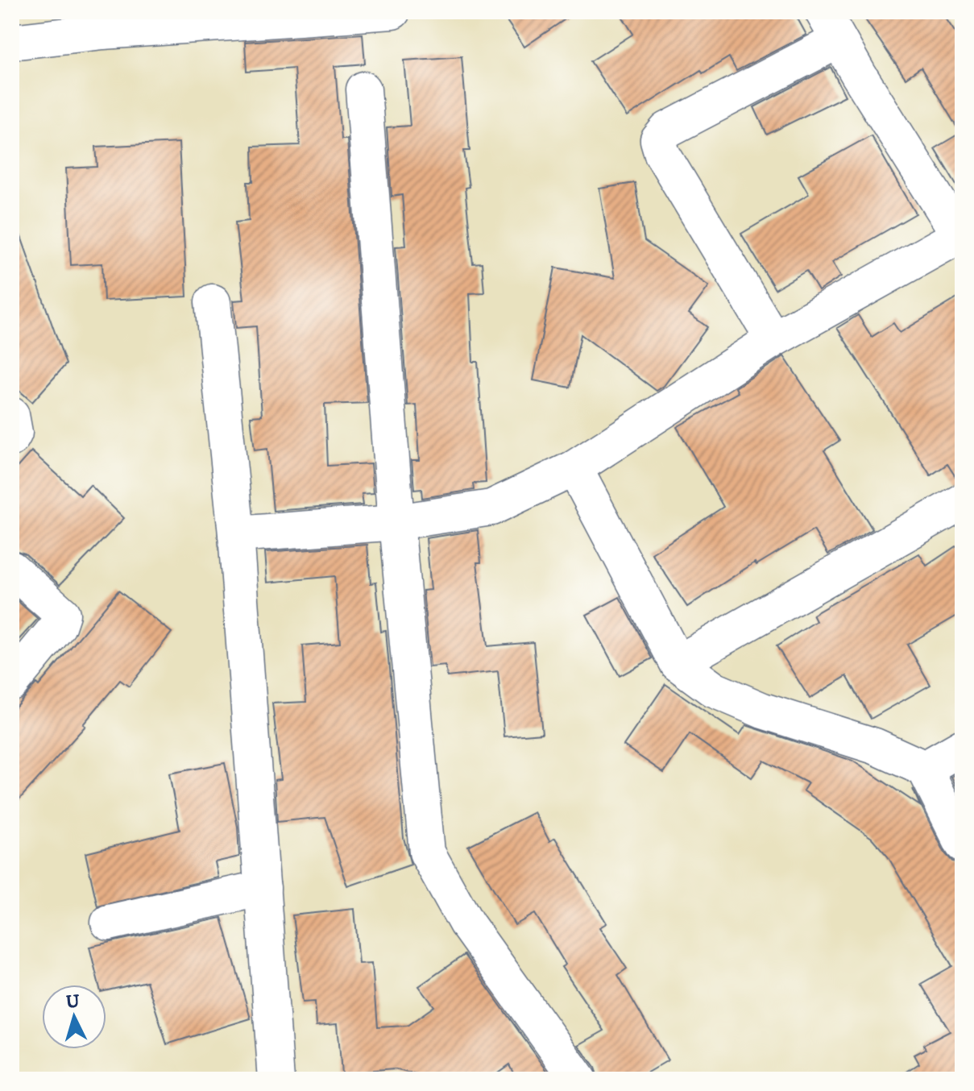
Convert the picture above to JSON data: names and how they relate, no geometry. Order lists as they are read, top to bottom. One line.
{"north":"top"}
